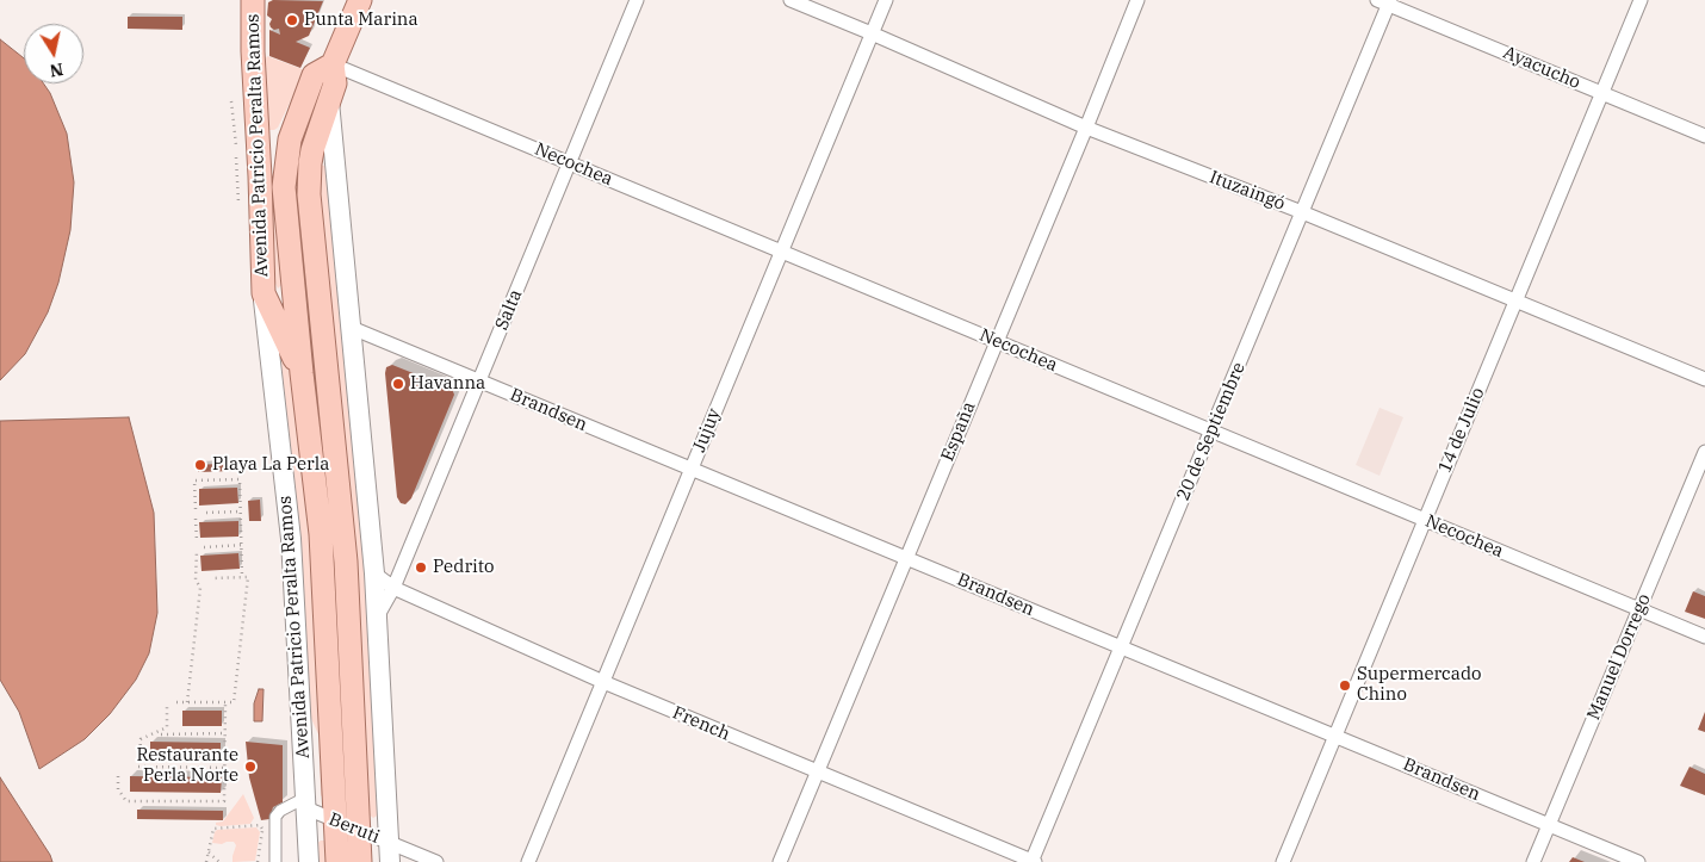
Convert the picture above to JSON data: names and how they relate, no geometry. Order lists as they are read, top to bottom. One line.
{"streets":{"main road":["Avenida Patricio Peralta Ramos"],"street":["Ayacucho","Necochea","Ituzaingó","Salta","Brandsen","Jujuy","14 de Julio","España","20 de Septiembre","Manuel Dorrego","French","Beruti"]},"crossings":[["Ayacucho","14 de Julio"],["Ayacucho","20 de Septiembre"],["Avenida Patricio Peralta Ramos","Necochea"],["Avenida Patricio Peralta Ramos","Beruti"],["Necochea","Salta"],["Necochea","Jujuy"],["Necochea","14 de Julio"],["Necochea","España"],["Necochea","20 de Septiembre"],["Necochea","Manuel Dorrego"],["Ituzaingó","Jujuy"],["Ituzaingó","14 de Julio"],["Ituzaingó","España"],["Ituzaingó","20 de Septiembre"],["Salta","Brandsen"],["Salta","French"],["Brandsen","Jujuy"],["Brandsen","14 de Julio"],["Brandsen","España"],["Brandsen","20 de Septiembre"],["Brandsen","Manuel Dorrego"],["Jujuy","French"],["España","French"],["20 de Septiembre","French"]],"places":["Punta Marina","Havanna","Playa La Perla","Pedrito","Supermercado Chino","Restaurante Perla Norte"],"north":"bottom"}
